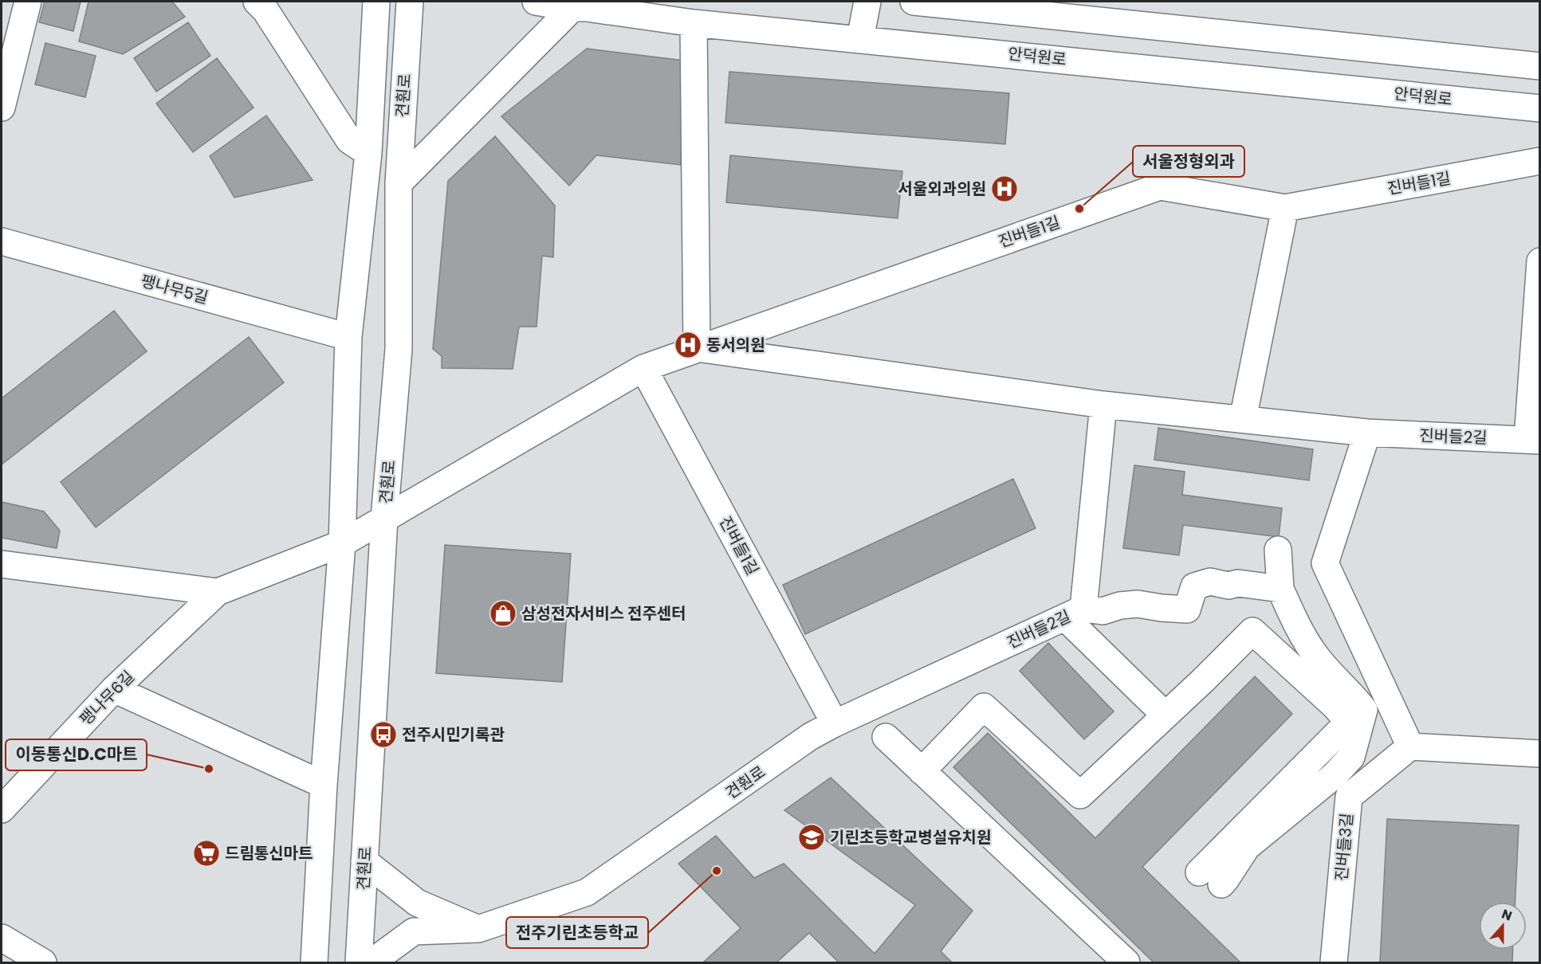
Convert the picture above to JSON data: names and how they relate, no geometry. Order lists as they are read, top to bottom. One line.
{"streets":{"street":["안덕원로","견훤로","진버들1길","팽나무5길","진버들2길","팽나무6길","진버들3길"]},"crossings":[["견훤로","진버들1길"],["견훤로","팽나무5길"],["견훤로","진버들2길"],["견훤로","팽나무6길"],["진버들1길","진버들2길"],["진버들1길","팽나무6길"]],"places":{"hospital":["서울외과의원","동서의원"],"other":["서울정형외과","이동통신D.C마트","전주기린초등학교"],"shop":["삼성전자서비스 전주센터"],"bus stop":["전주시민기록관"],"school or university":["기린초등학교병설유치원"],"supermarket":["드림통신마트"]},"north":"top"}
